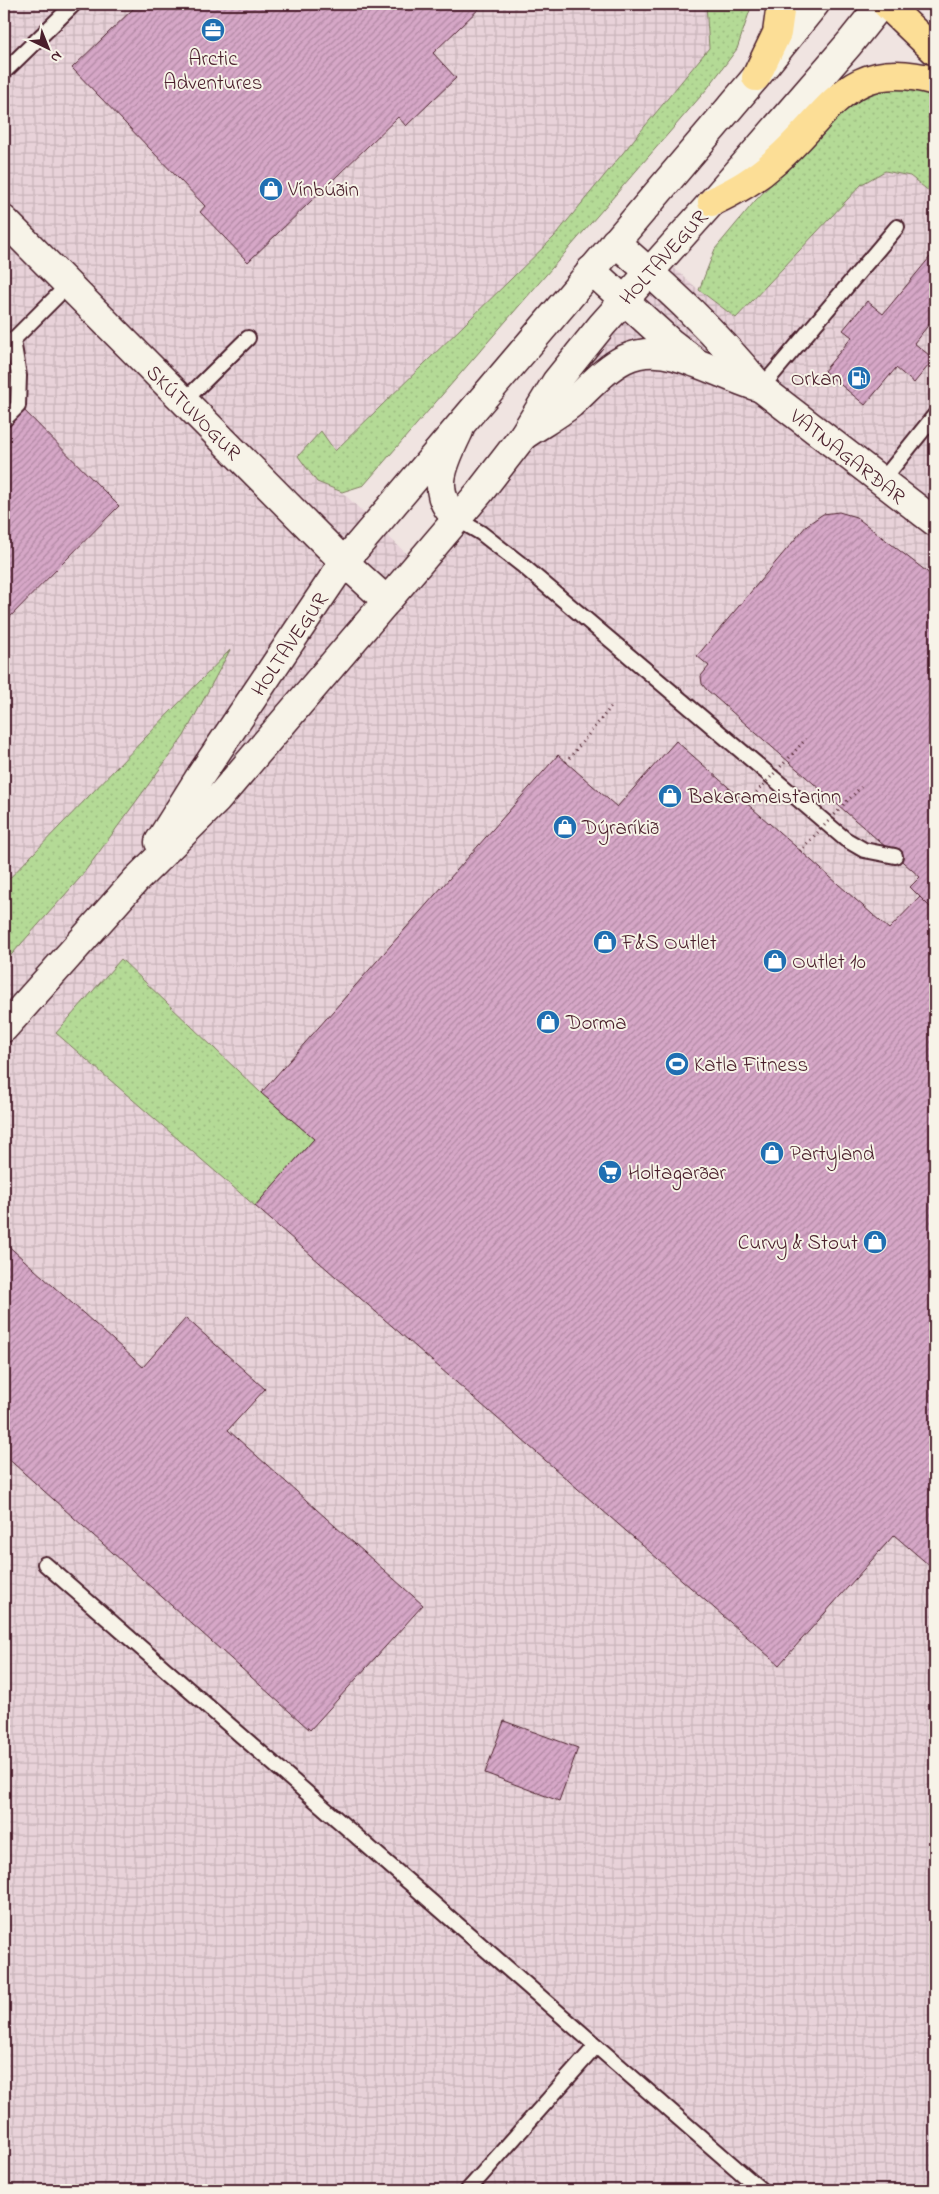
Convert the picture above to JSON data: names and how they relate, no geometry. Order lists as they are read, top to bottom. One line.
{"streets":{"main road":["HOLTAVEGUR","SKÚTUVOGUR","VATNAGARÐAR"]},"crossings":[["HOLTAVEGUR","SKÚTUVOGUR"],["HOLTAVEGUR","VATNAGARÐAR"]],"places":{"office":["Arctic Adventures"],"shop":["Vínbúðin","Bakarameistarinn","Dýraríkið","F&S Outlet","Outlet 10","Dorma","Partyland","Curvy & Stout"],"fuel station":["Orkan"],"sports":["Katla Fitness"],"supermarket":["Holtagarðar"]},"north":"bottom right"}
